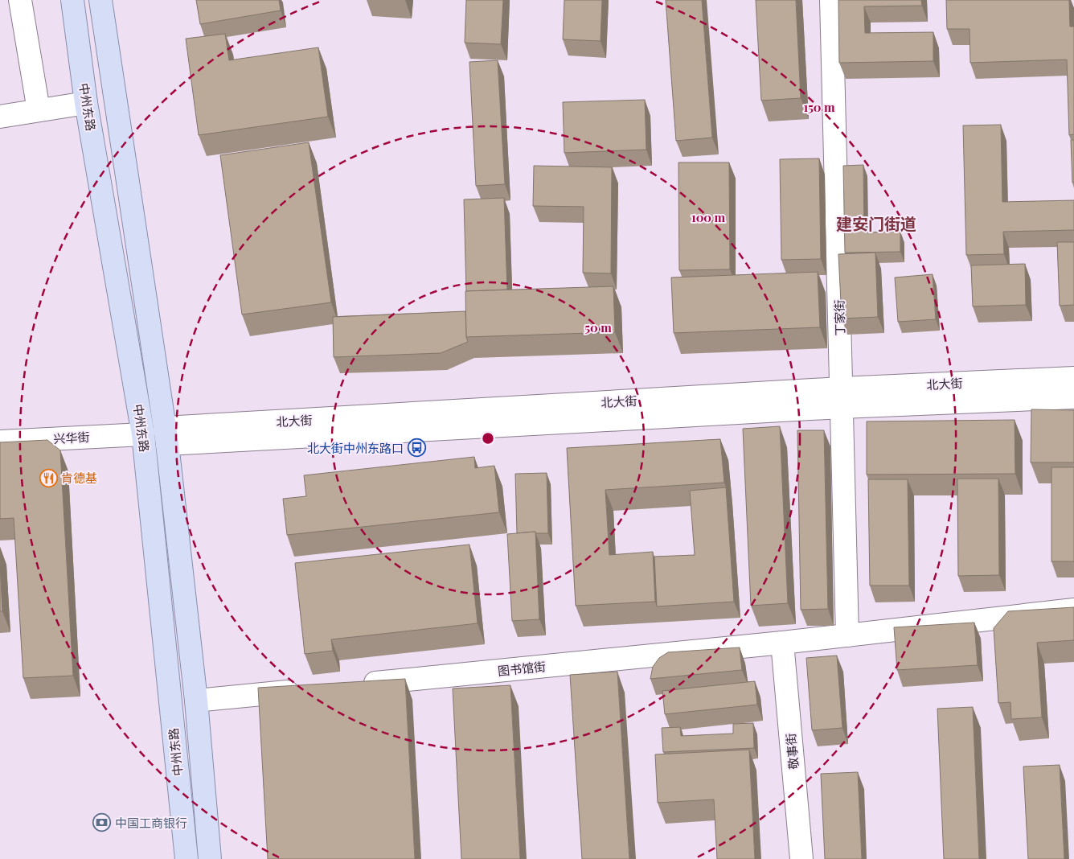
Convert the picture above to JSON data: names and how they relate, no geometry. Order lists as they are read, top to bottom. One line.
{"streets":{"main road":["中州东路"],"street":["丁家街","北大街","兴华街","图书馆街","敬事街"]},"crossings":[["中州东路","北大街"],["中州东路","兴华街"],["丁家街","北大街"],["丁家街","图书馆街"],["图书馆街","敬事街"]],"districts":["建安门街道"],"places":{"bus stop":["北大街中州东路口"],"restaurant":["肯德基"],"bank":["中国工商银行"]},"rings":["150 m","100 m","50 m"]}
